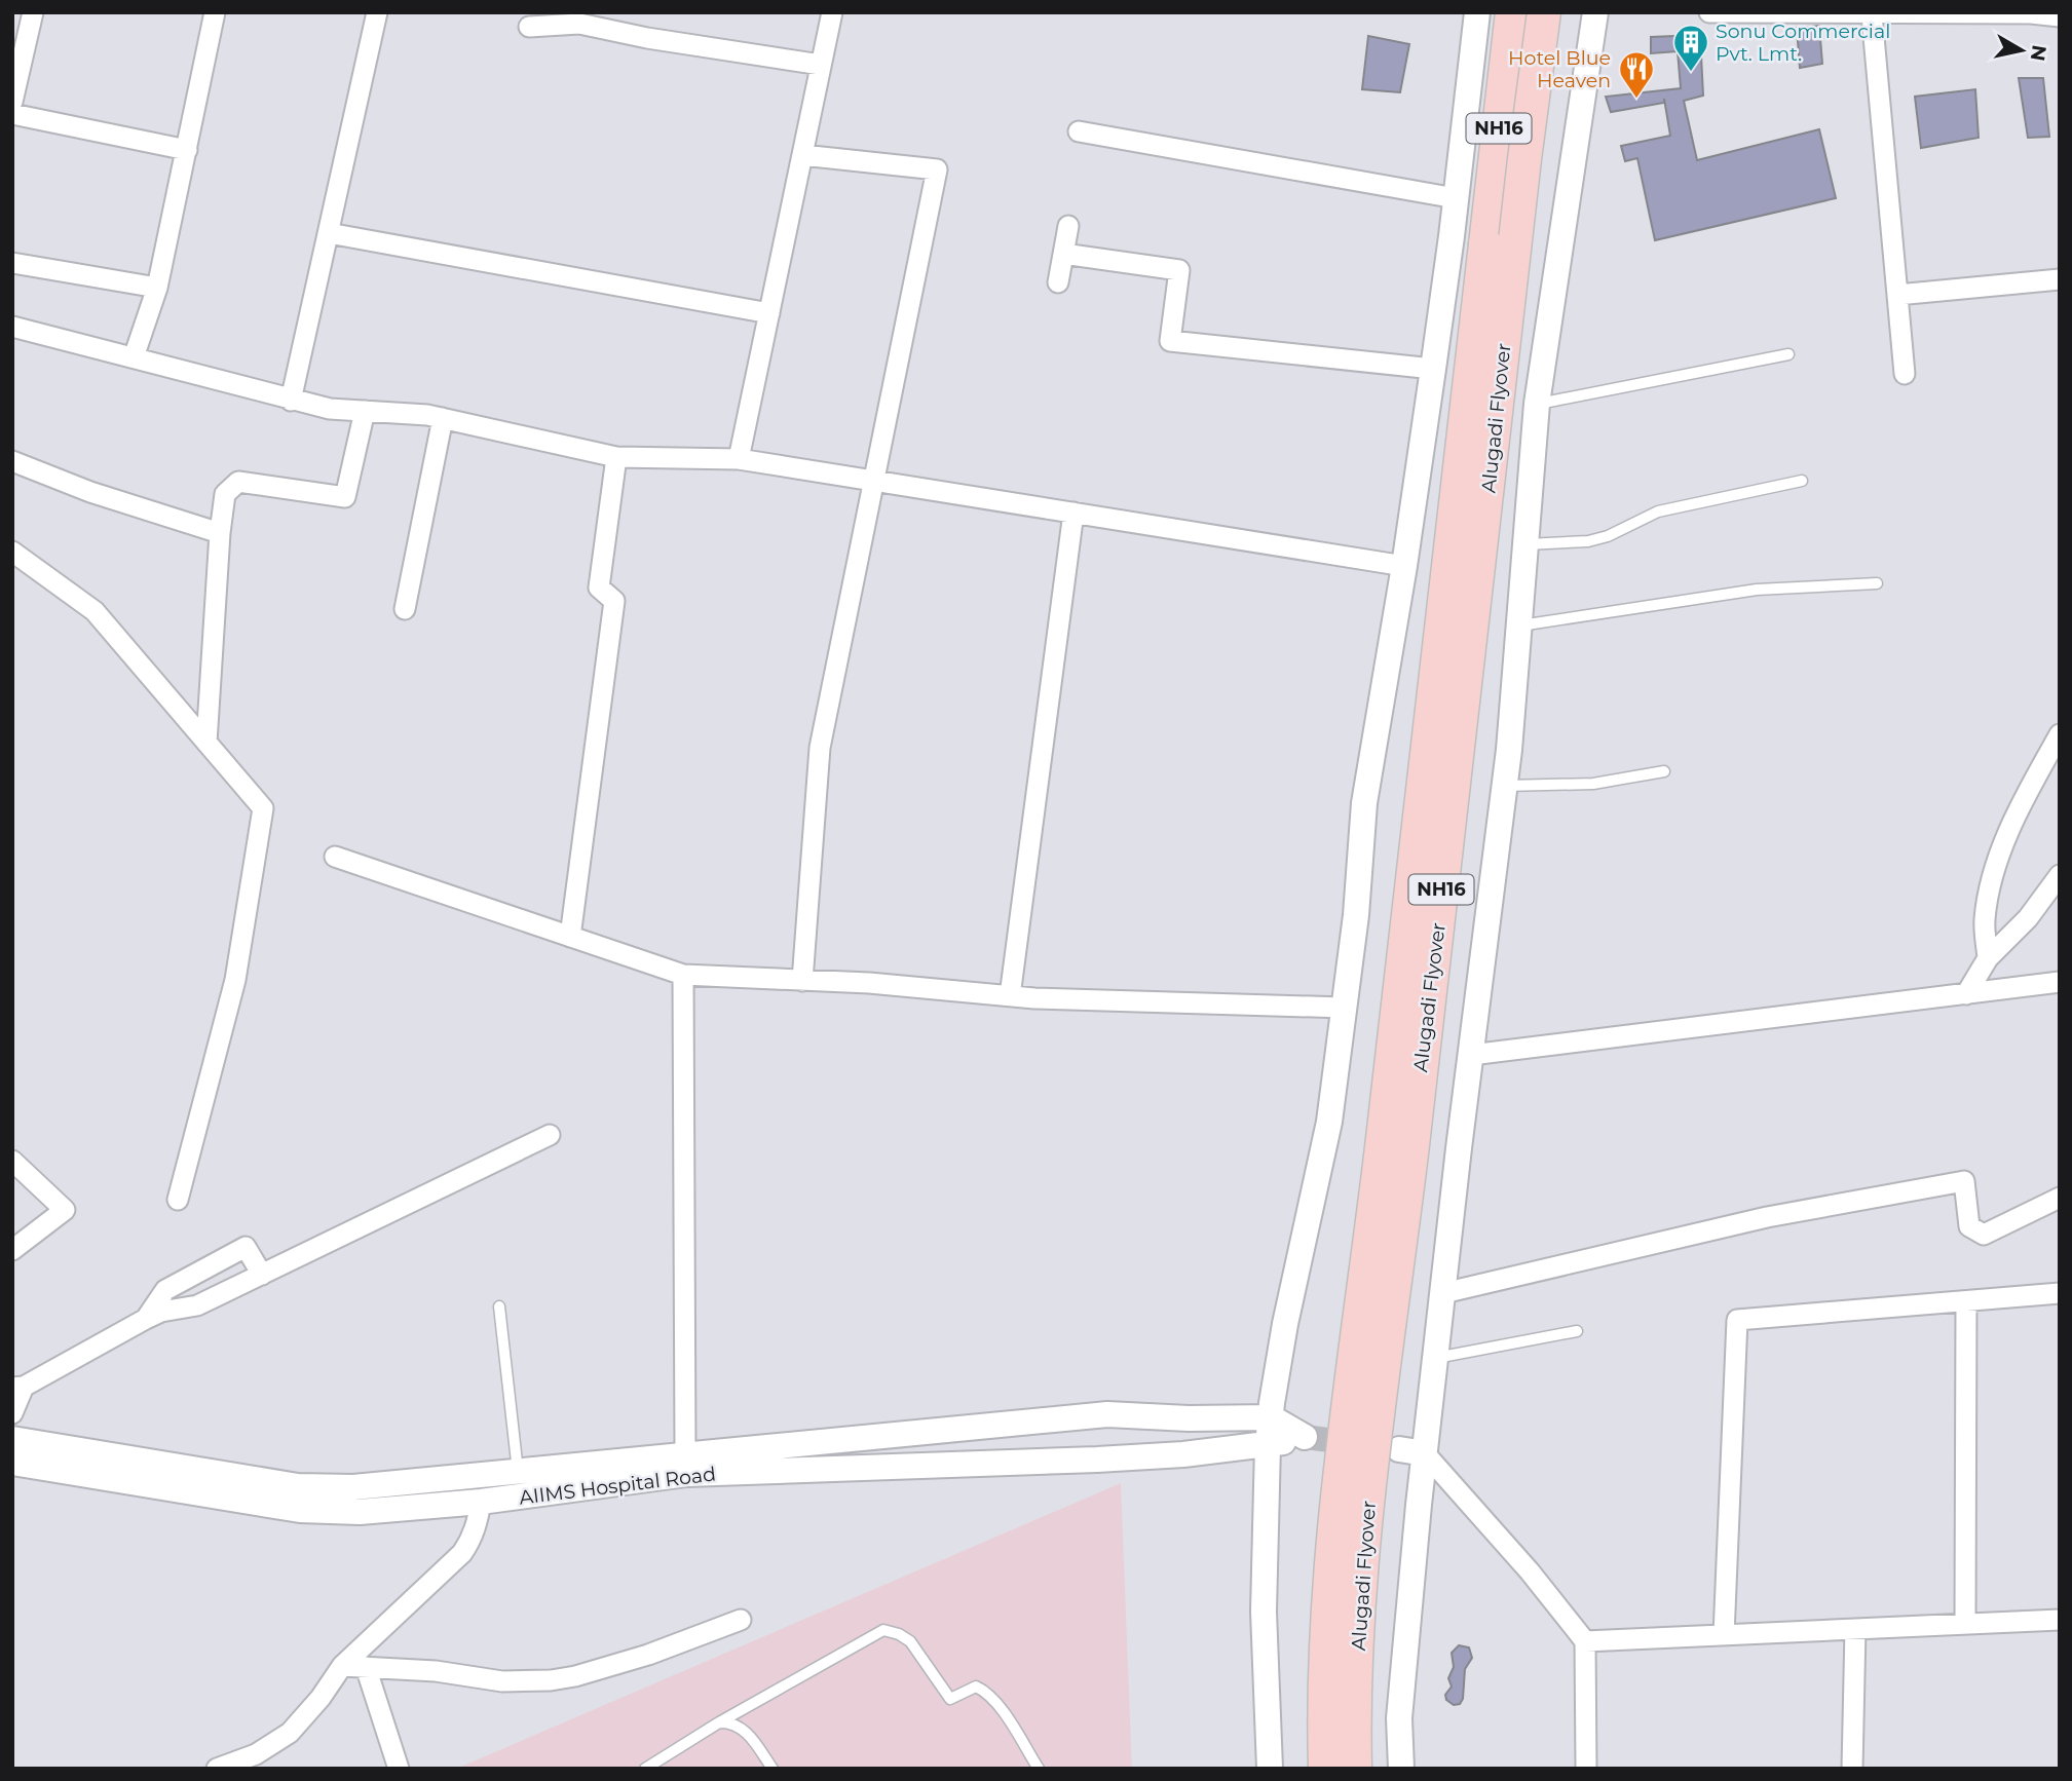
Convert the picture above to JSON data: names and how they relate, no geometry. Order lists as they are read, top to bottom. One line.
{"streets":{"highway":["NH16","Alugadi Flyover"],"street":["AIIMS Hospital Road"]},"places":{"building":["Sonu Commercial Pvt. Lmt."],"restaurant":["Hotel Blue Heaven"]},"north":"right"}
